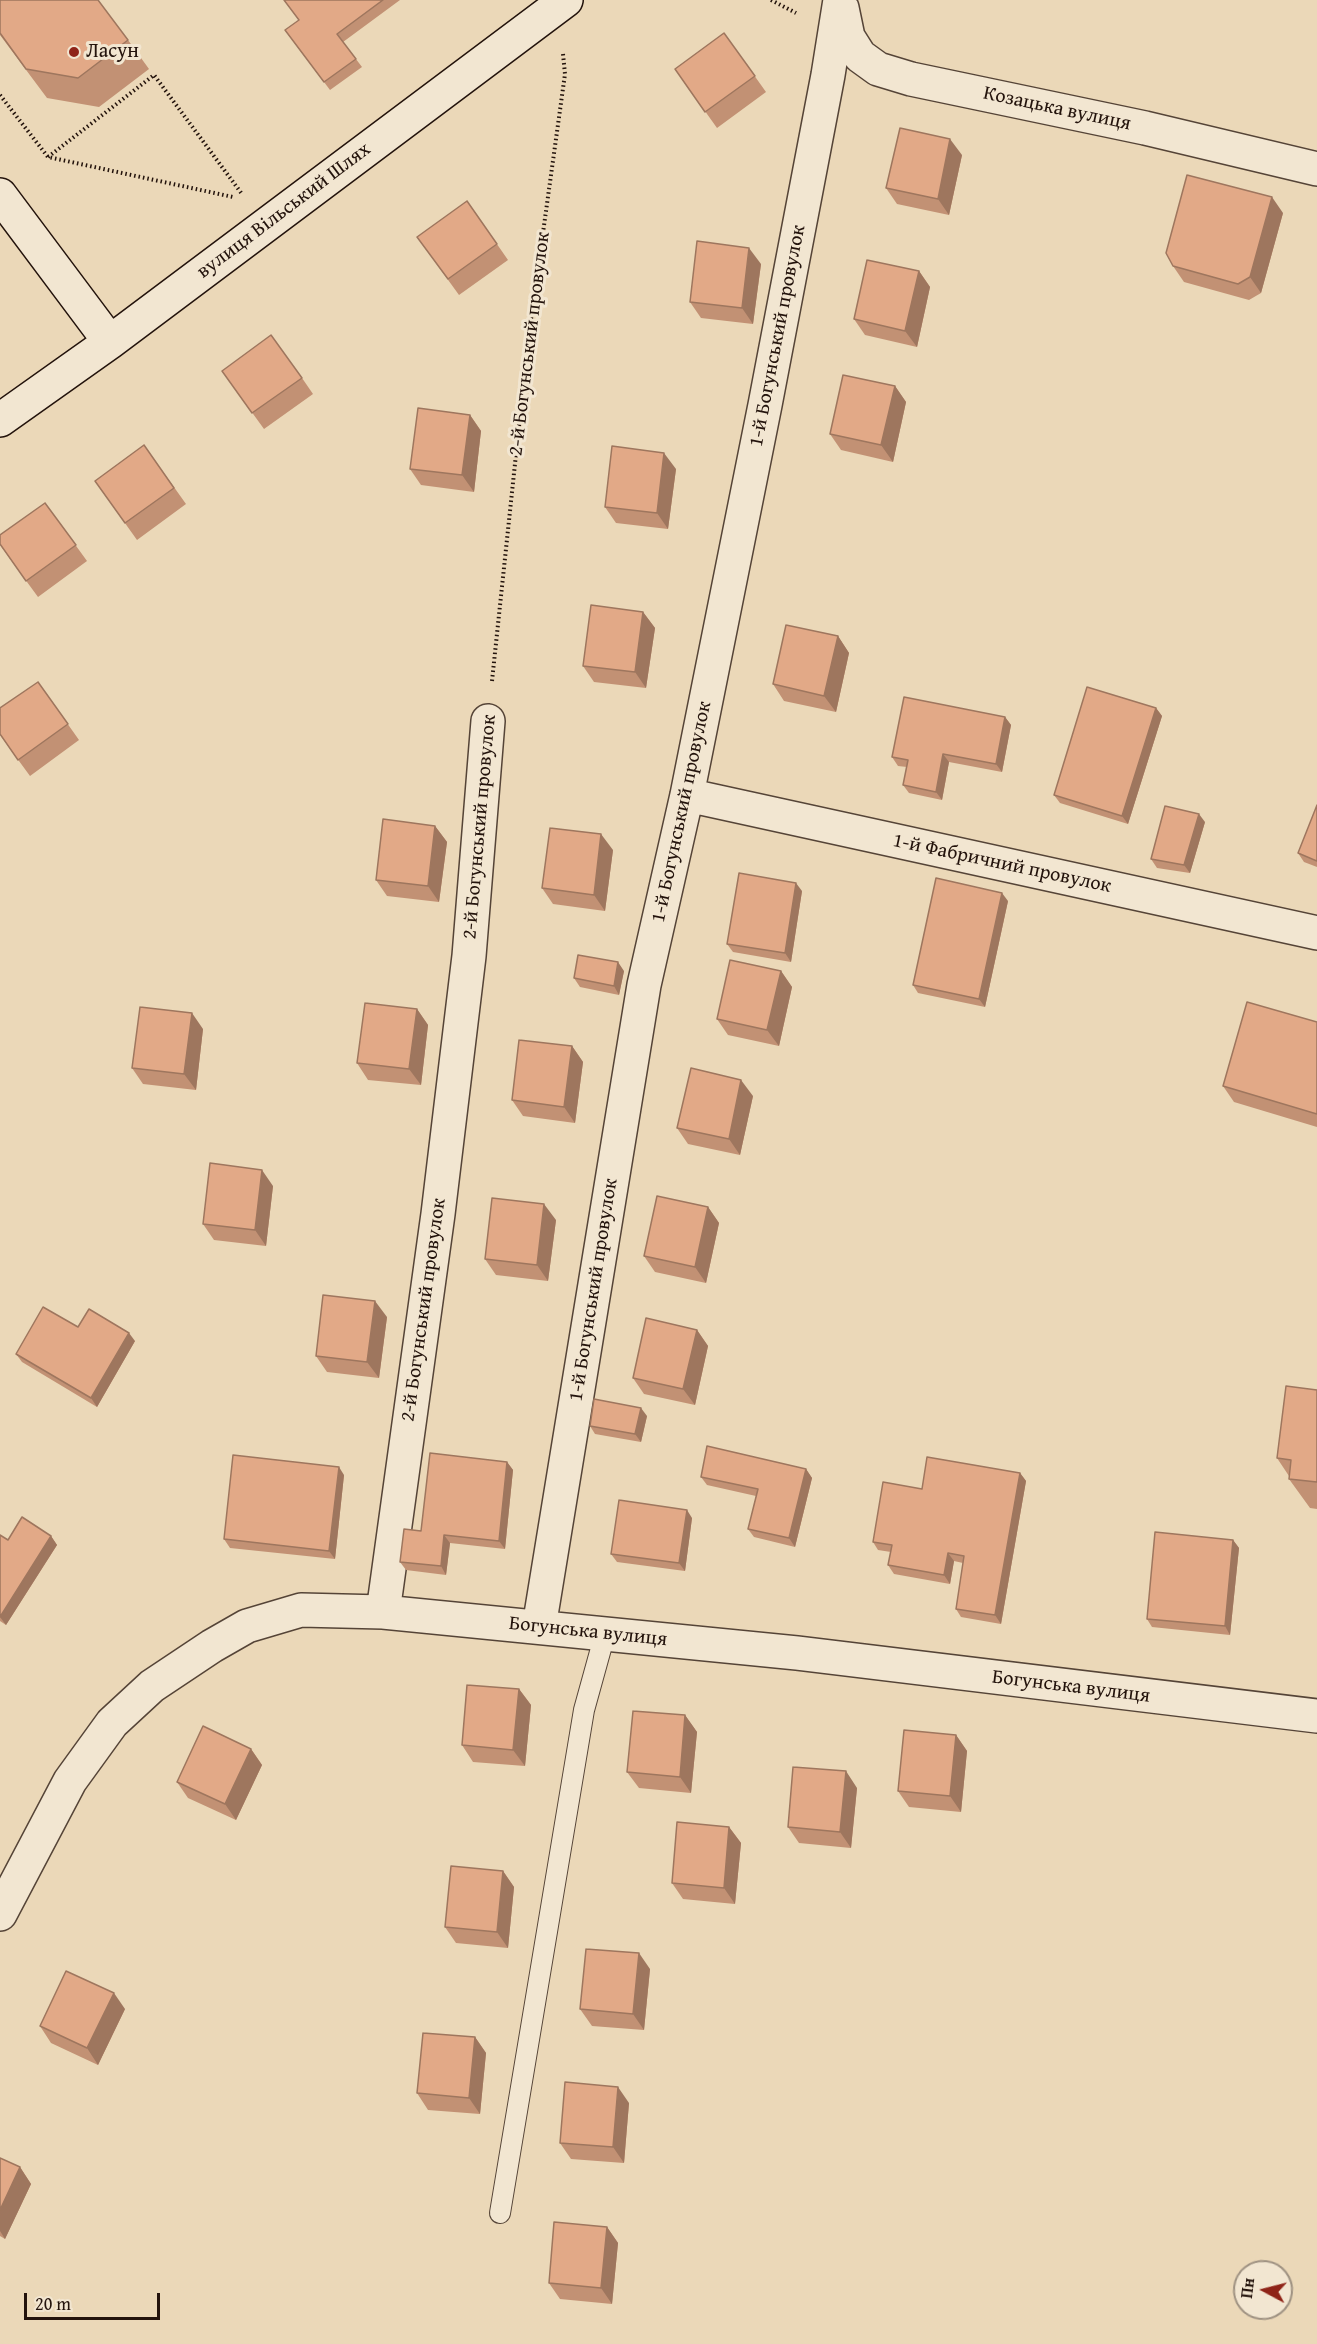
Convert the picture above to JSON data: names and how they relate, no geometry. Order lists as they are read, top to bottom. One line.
{"streets":{"street":["Козацька вулиця","вулиця Вільський Шлях","1-й Богунський провулок","2-й Богунський провулок","1-й Фабричний провулок","Богунська вулиця"]},"crossings":[["Козацька вулиця","1-й Богунський провулок"],["1-й Богунський провулок","1-й Фабричний провулок"],["1-й Богунський провулок","Богунська вулиця"],["2-й Богунський провулок","Богунська вулиця"]],"places":["Ласун"],"scale_bar":"20 m","north":"left"}
